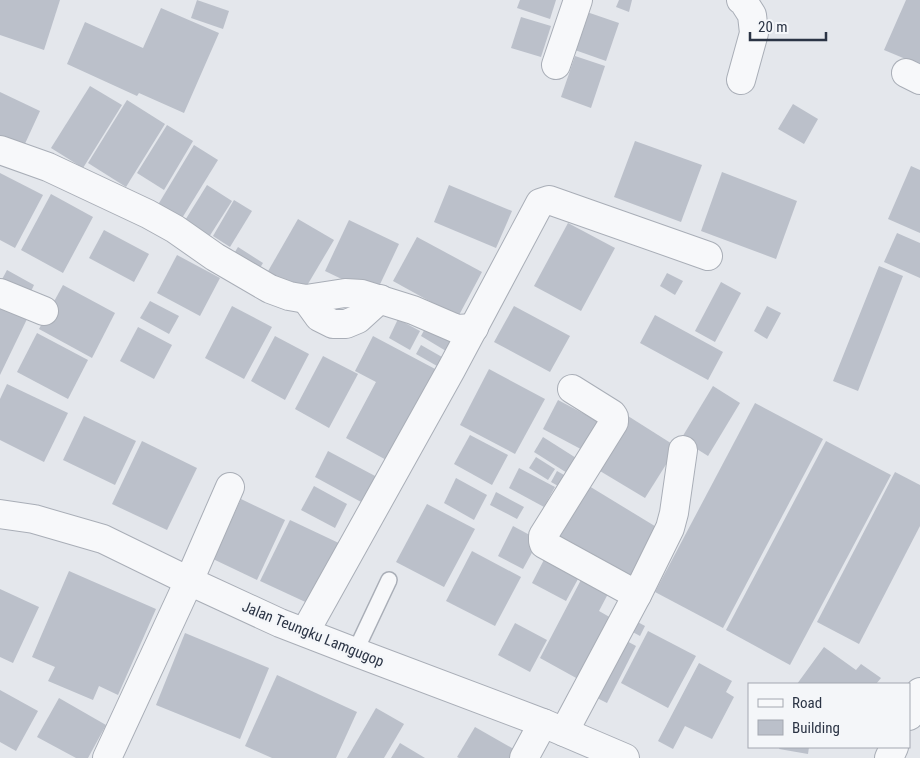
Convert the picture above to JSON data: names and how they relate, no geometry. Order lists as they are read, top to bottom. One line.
{"streets":{"street":["Jalan Teungku Lamgugop"]},"legend":["Road","Building"],"scale_bar":"20 m"}
